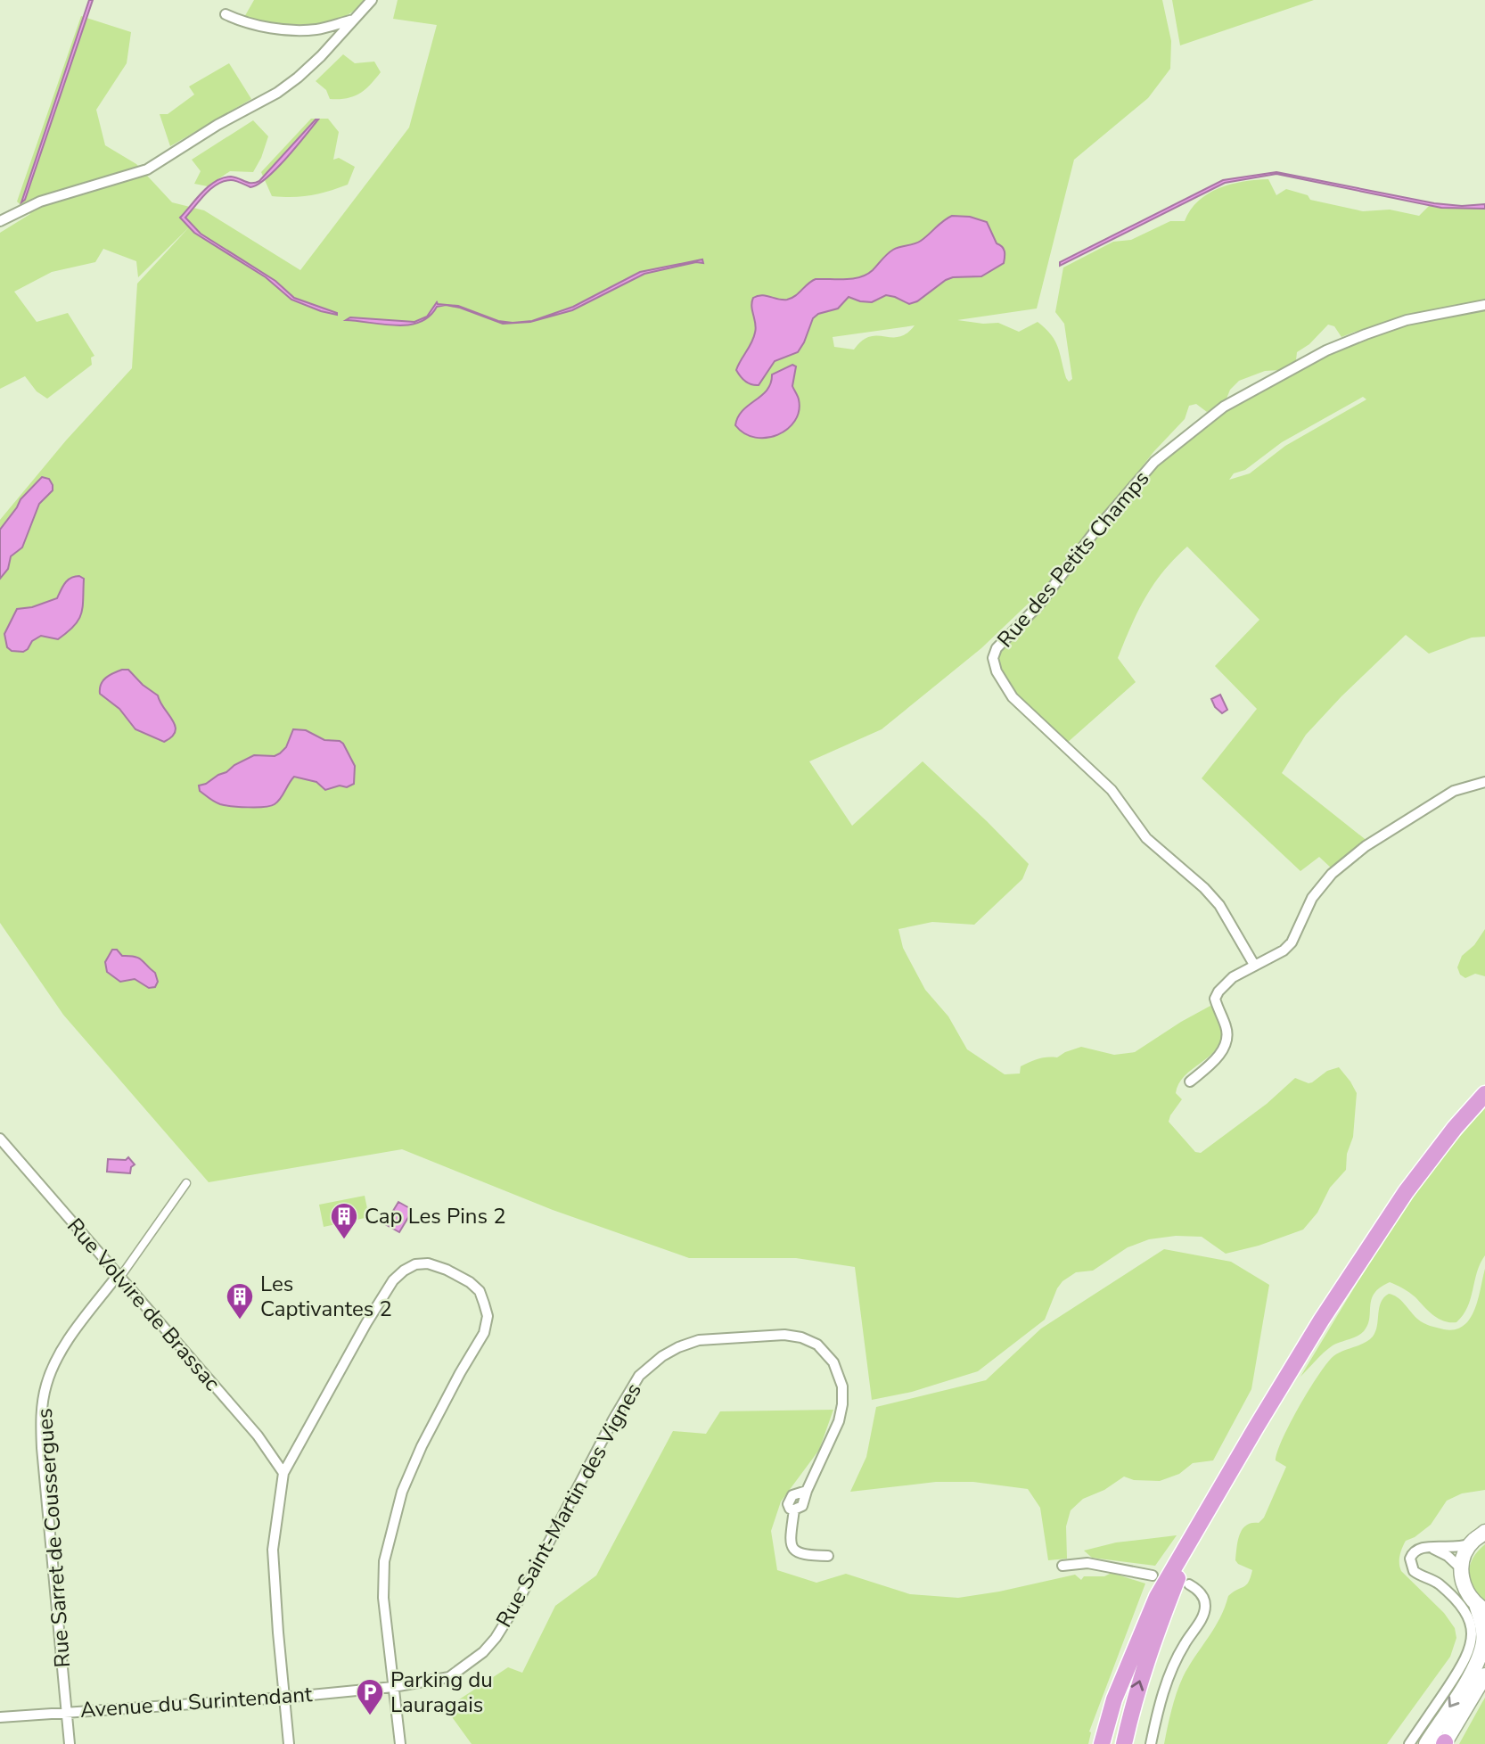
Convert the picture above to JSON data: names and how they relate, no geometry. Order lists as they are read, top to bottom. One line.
{"streets":{"street":["Rue des Petits Champs","Rue Volvire de Brassac","Rue Saint-Martin des Vignes","Rue Sarret de Coussergues","Avenue du Surintendant"]},"crossings":[["Rue Volvire de Brassac","Rue Sarret de Coussergues"],["Rue Saint-Martin des Vignes","Avenue du Surintendant"],["Rue Sarret de Coussergues","Avenue du Surintendant"]],"places":{"building":["Cap Les Pins 2","Les Captivantes 2"],"parking":["Parking du Lauragais"]}}
